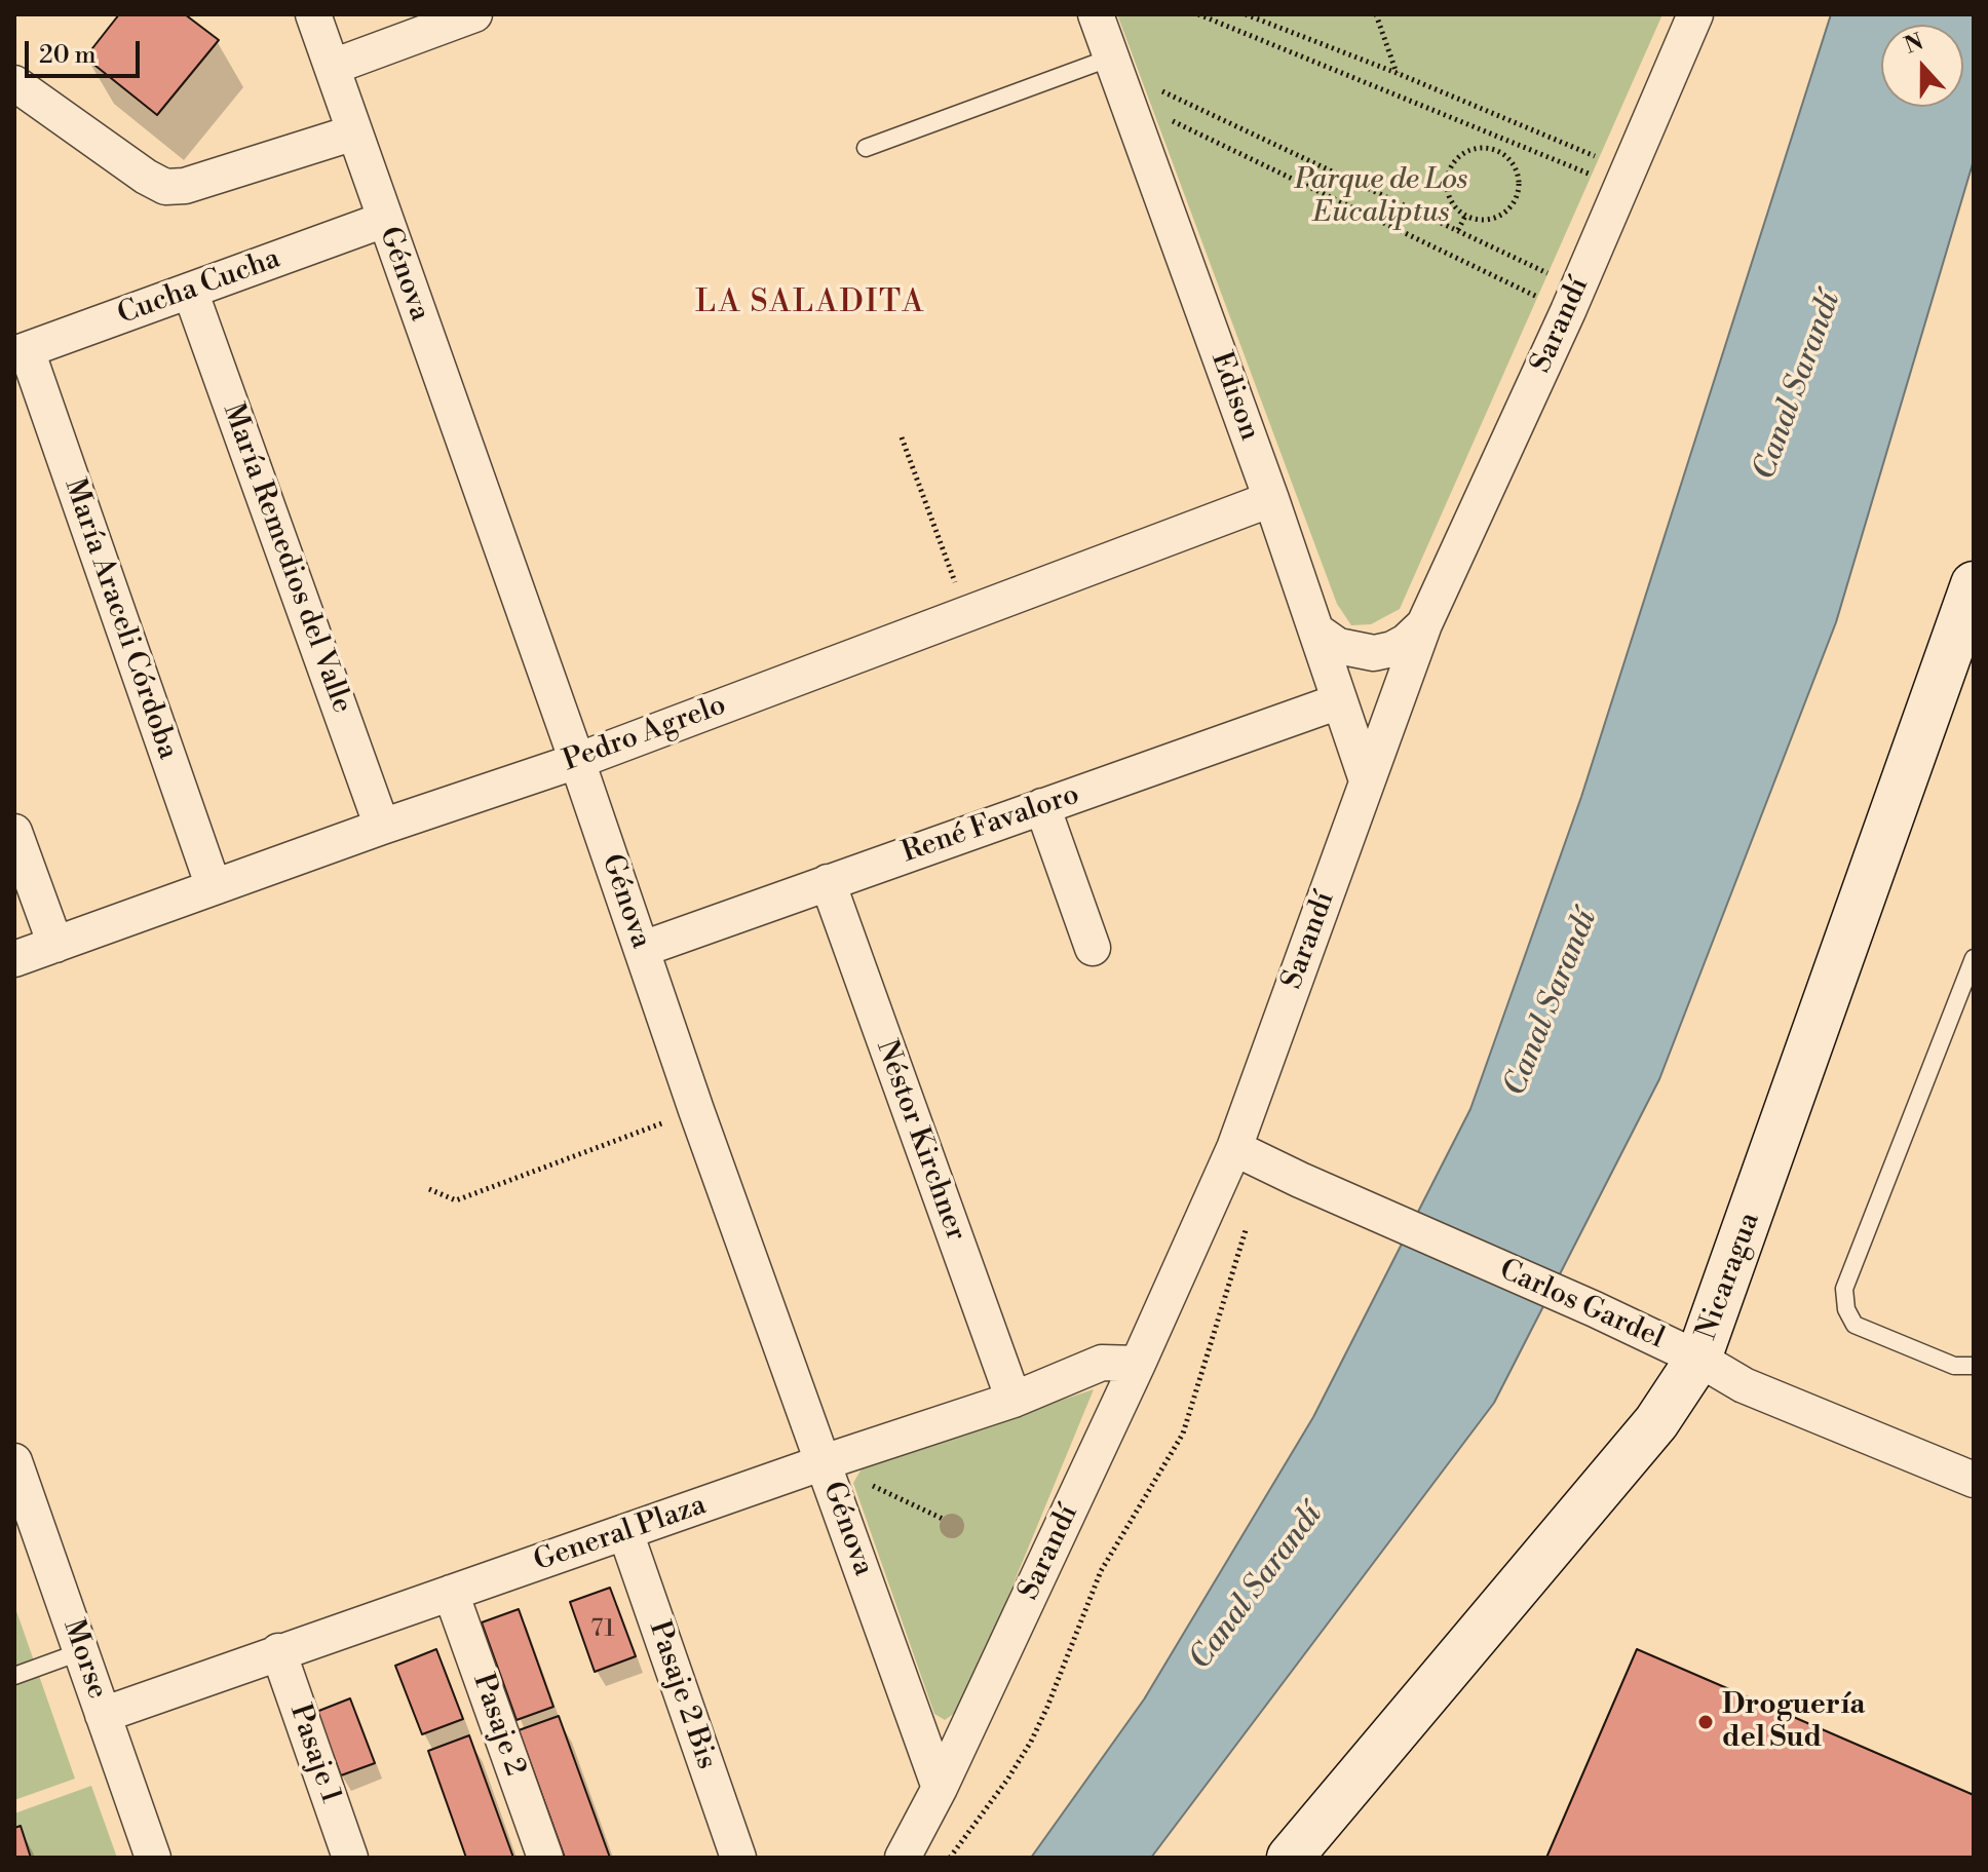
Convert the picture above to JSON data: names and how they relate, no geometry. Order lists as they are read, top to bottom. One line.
{"streets":{"main road":["Nicaragua"],"street":["Génova","Cucha Cucha","Sarandí","Edison","María Remedios del Valle","María Araceli Córdoba","Pedro Agrelo","René Favaloro","Néstor Kirchner","Carlos Gardel","General Plaza","Morse","Pasaje 2 Bis","Pasaje 2","Pasaje 1"]},"crossings":[["Génova","Cucha Cucha"],["Génova","Sarandí"],["Génova","Pedro Agrelo"],["Génova","René Favaloro"],["Génova","General Plaza"],["Cucha Cucha","María Remedios del Valle"],["Cucha Cucha","María Araceli Córdoba"],["Sarandí","Edison"],["Sarandí","Carlos Gardel"],["Sarandí","General Plaza"],["Edison","Pedro Agrelo"],["Edison","René Favaloro"],["María Remedios del Valle","Pedro Agrelo"],["María Araceli Córdoba","Pedro Agrelo"],["René Favaloro","Néstor Kirchner"],["Néstor Kirchner","General Plaza"],["Nicaragua","Carlos Gardel"],["General Plaza","Morse"],["General Plaza","Pasaje 2 Bis"],["General Plaza","Pasaje 2"],["General Plaza","Pasaje 1"]],"districts":["LA SALADITA"],"water":["Canal Sarandí"],"parks":["Parque de Los Eucaliptus"],"places":["Droguería del Sud"],"house_numbers":["71"],"scale_bar":"20 m","north":"top"}
